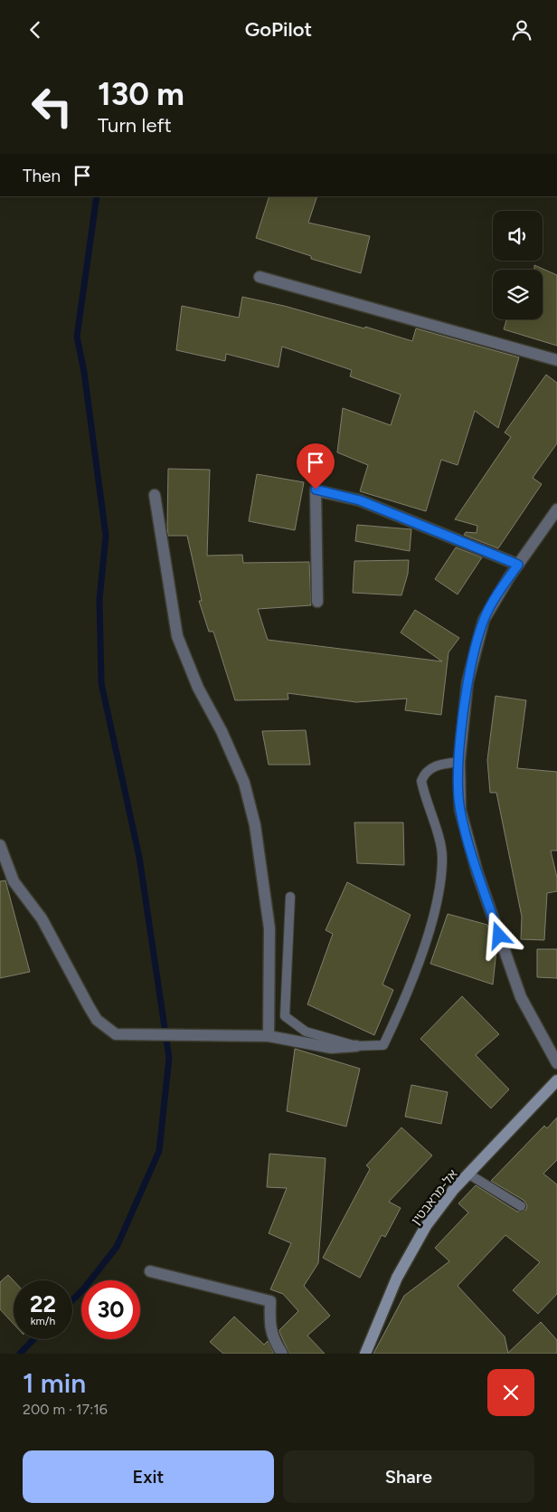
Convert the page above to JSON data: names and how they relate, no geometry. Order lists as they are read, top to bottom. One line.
{"streets":{"street":["אל-מראבטין"]},"page":{"header":"GoPilot","turn":["130 m","Turn left"],"then":"Then","speed":"22 km/h","limit":"30","heading":["1 min","200 m · 17:16"],"buttons":["Exit","Share"]}}
